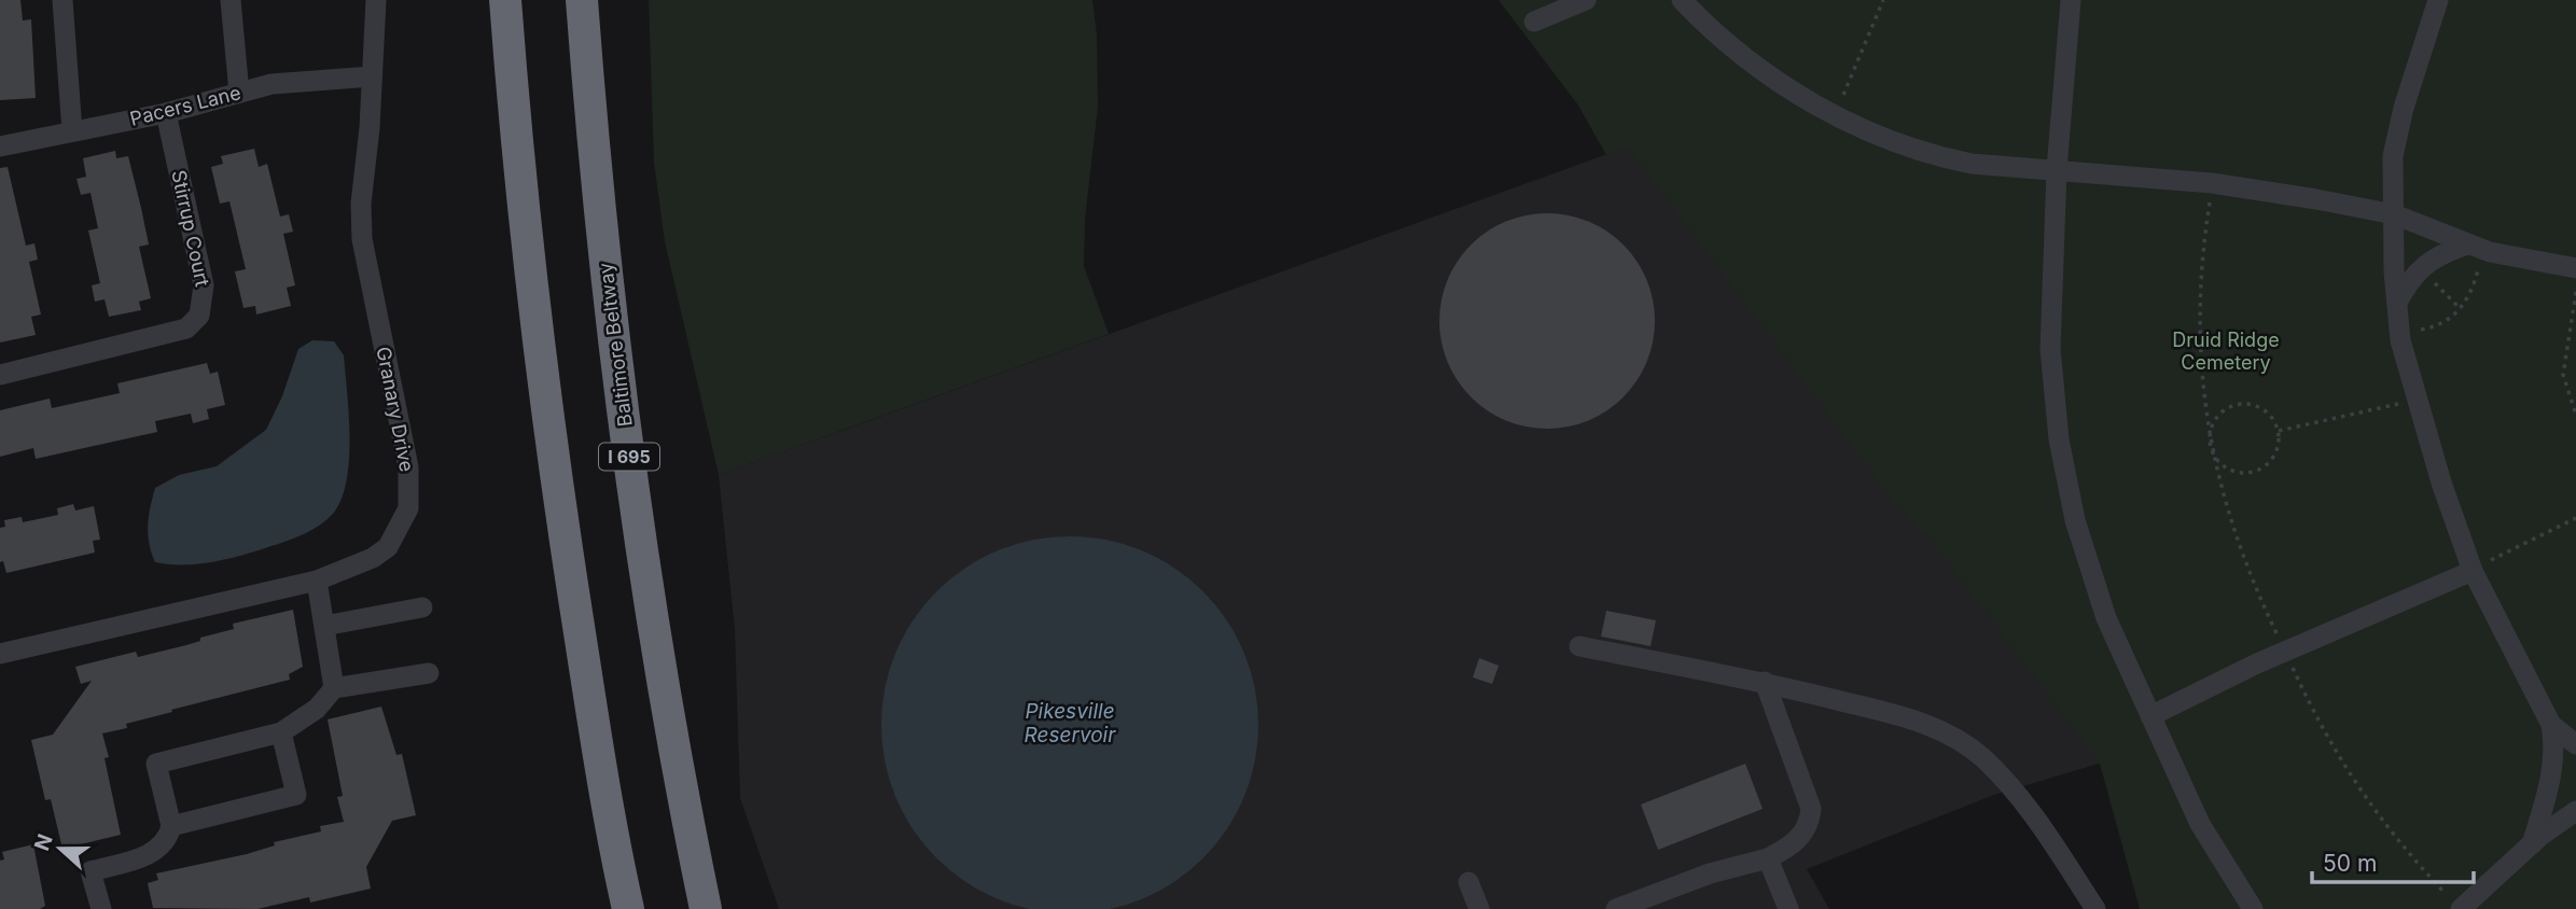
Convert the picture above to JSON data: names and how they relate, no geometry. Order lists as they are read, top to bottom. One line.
{"streets":{"highway":["Baltimore Beltway","I 695"],"street":["Pacers Lane","Stirrup Court","Granary Drive"]},"crossings":[["Pacers Lane","Stirrup Court"],["Pacers Lane","Granary Drive"]],"water":["Pikesville Reservoir"],"parks":["Druid Ridge Cemetery"],"scale_bar":"50 m","north":"left"}
